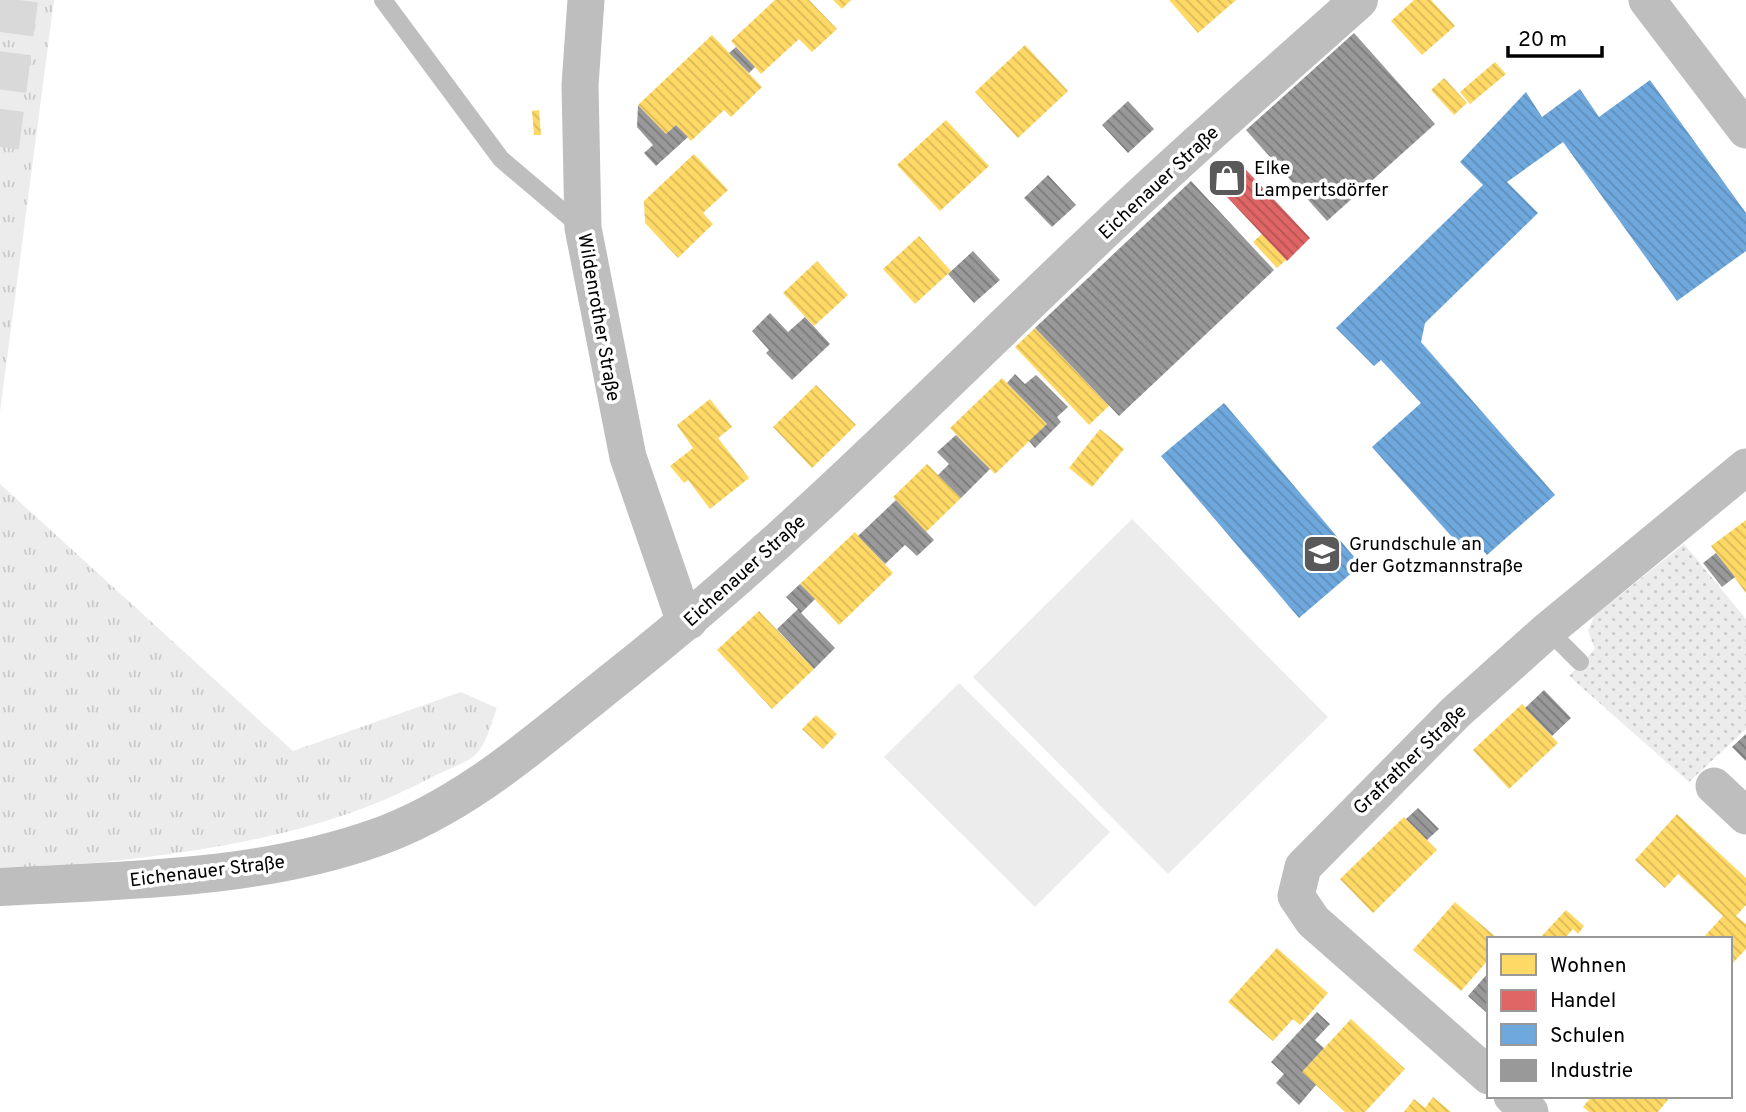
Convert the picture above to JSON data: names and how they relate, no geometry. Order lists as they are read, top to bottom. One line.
{"streets":{"street":["Eichenauer Straße","Wildenrother Straße","Grafrather Straße"]},"crossings":[["Eichenauer Straße","Wildenrother Straße"]],"places":{"shop":["Elke Lampertsdörfer"],"school or university":["Grundschule an der Gotzmannstraße"]},"legend":["Wohnen","Handel","Schulen","Industrie"],"scale_bar":"20 m"}
